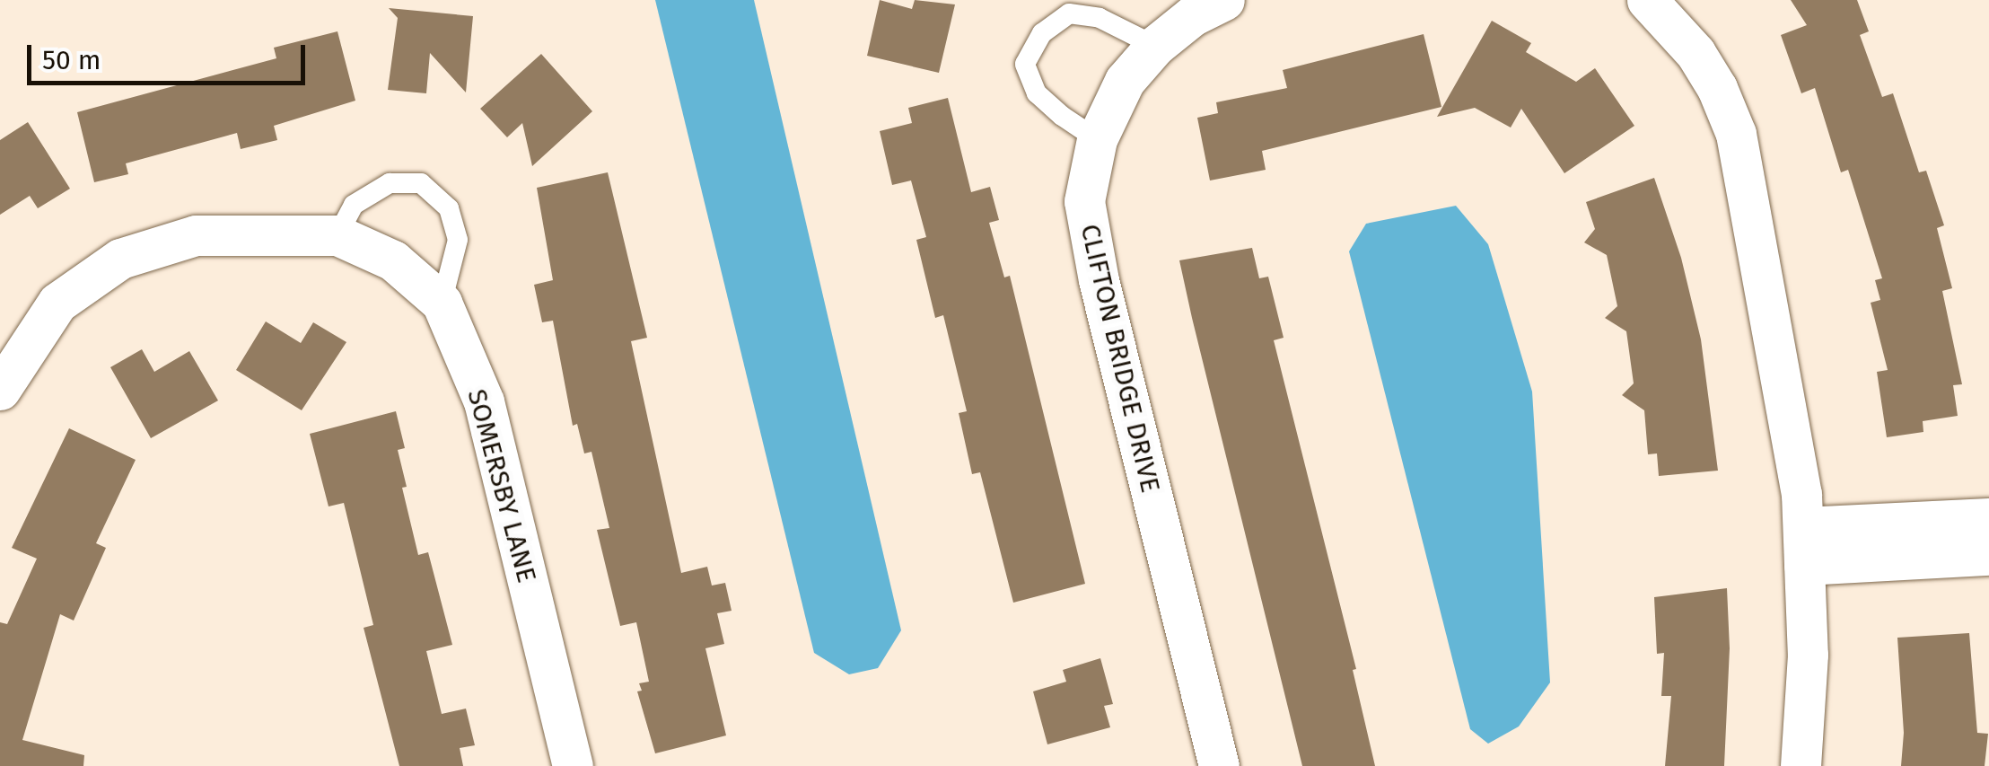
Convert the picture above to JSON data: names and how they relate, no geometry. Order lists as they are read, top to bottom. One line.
{"streets":{"street":["CLIFTON BRIDGE DRIVE","SOMERSBY LANE"]},"scale_bar":"50 m"}
